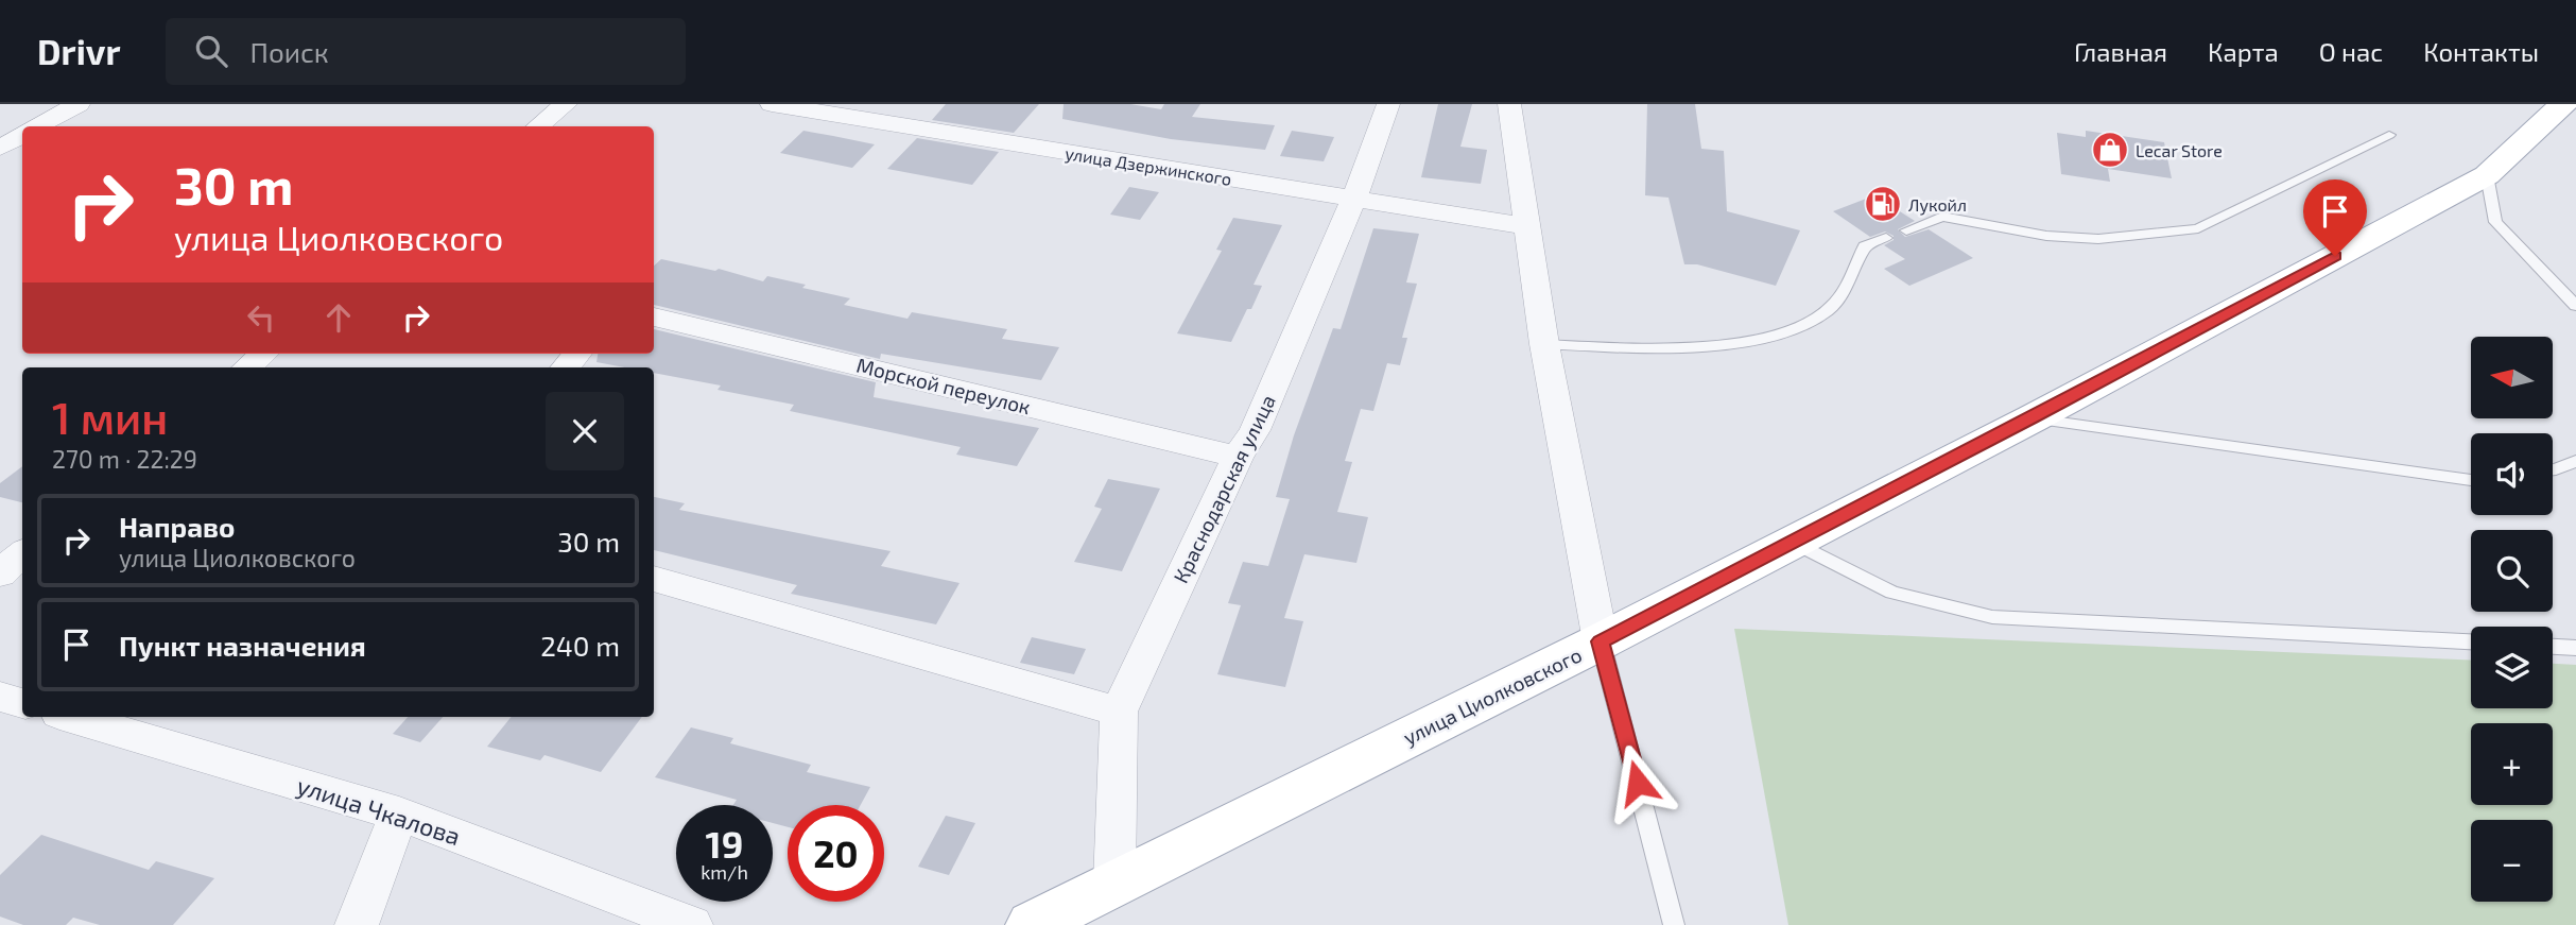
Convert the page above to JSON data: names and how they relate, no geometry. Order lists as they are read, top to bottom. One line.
{"streets":{"main road":["улица Циолковского"],"street":["улица Дзержинского","Морской переулок","Краснодарская улица","улица Чкалова"]},"crossings":[["улица Дзержинского","Краснодарская улица"],["Морской переулок","Краснодарская улица"],["Краснодарская улица","улица Циолковского"]],"places":{"shop":["Lecar Store"],"fuel station":["Лукойл"]},"north":"left","page":{"header":"Drivr","search":"Поиск","nav":["Главная","Карта","О нас","Контакты"],"turn":["30 m","улица Циолковского"],"map_buttons":["+","−"],"heading":["1 мин","270 m · 22:29"],"list":[{"name":"Направо","note":"улица Циолковского","value":"30 m"},{"name":"Пункт назначения","value":"240 m"}],"speed":"19 km/h","limit":"20"}}
